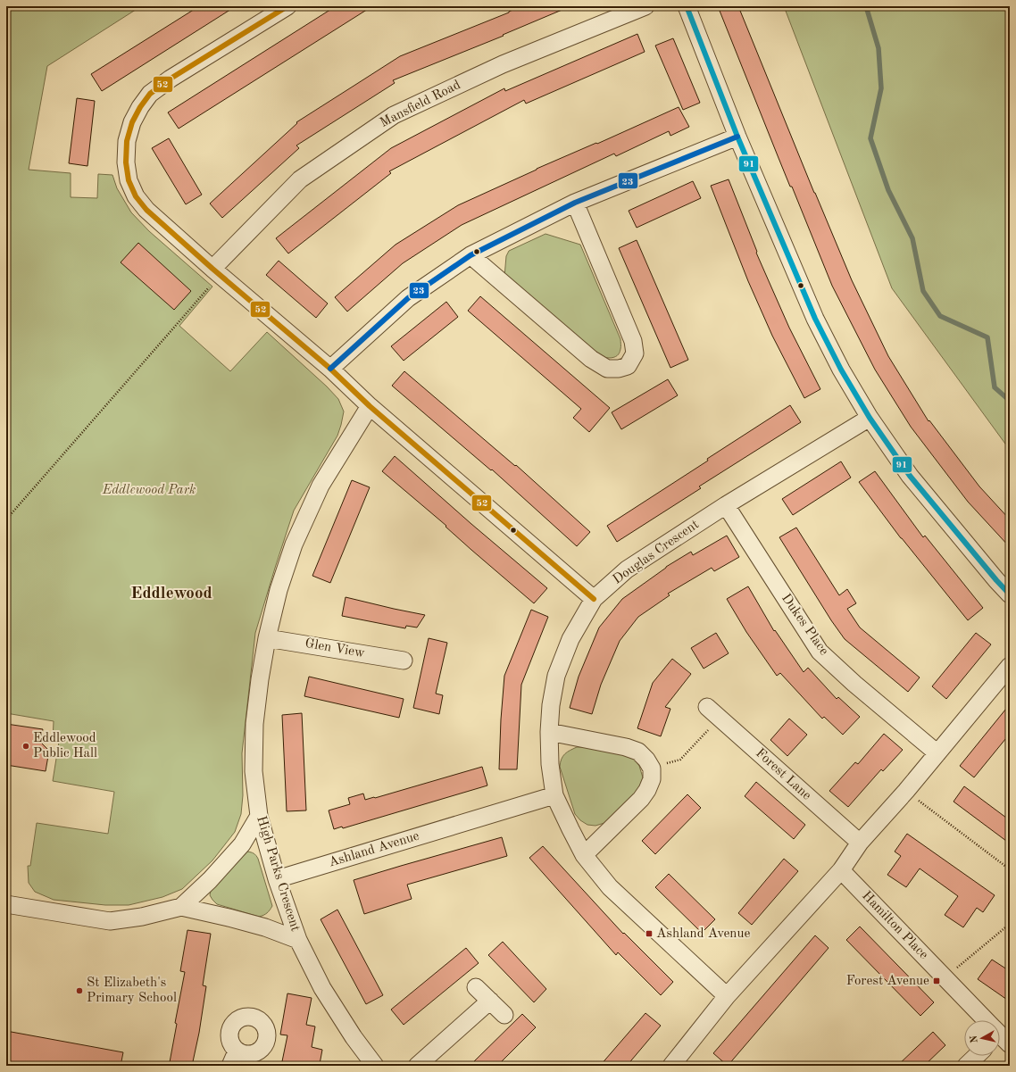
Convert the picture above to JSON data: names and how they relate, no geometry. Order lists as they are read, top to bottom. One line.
{"streets":{"street":["Mansfield Road","Douglas Crescent","Dukes Place","Glen View","Forest Lane","Ashland Avenue","High Parks Crescent","Hamilton Place"]},"crossings":[["Douglas Crescent","Dukes Place"],["Douglas Crescent","Ashland Avenue"],["Glen View","High Parks Crescent"],["Ashland Avenue","High Parks Crescent"]],"districts":["Eddlewood"],"parks":["Eddlewood Park"],"places":{"other":["Eddlewood Public Hall","St Elizabeth's Primary School"],"transit":["Ashland Avenue","Forest Avenue"]},"lines":["transit line 52","transit line 91","transit line 23"],"north":"left"}
